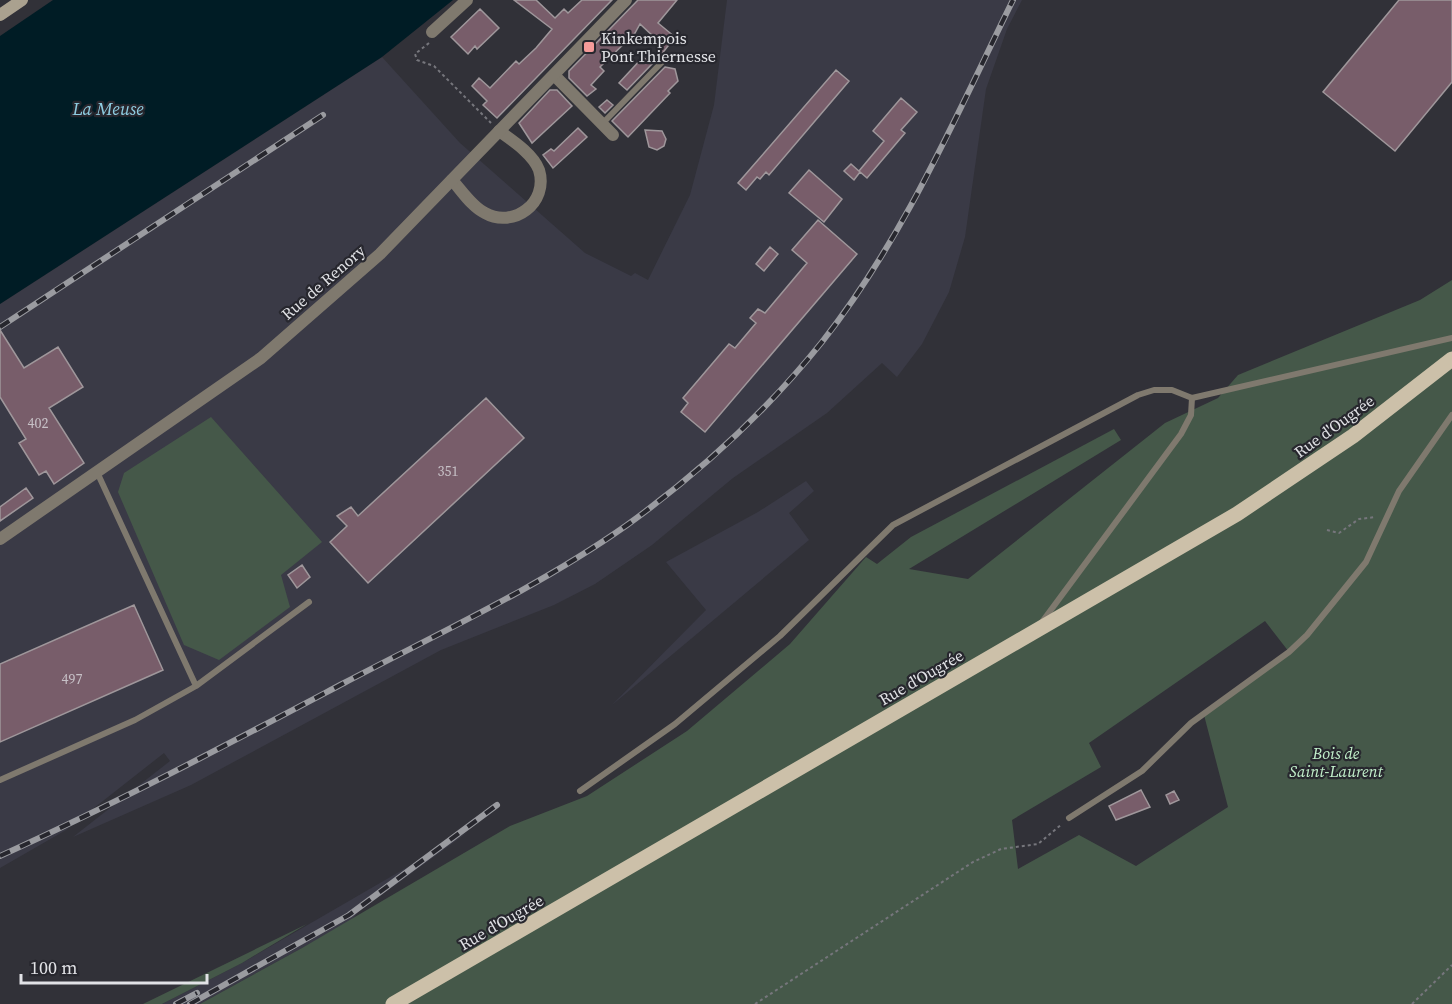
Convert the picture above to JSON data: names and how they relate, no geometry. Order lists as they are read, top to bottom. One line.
{"streets":{"main road":["Rue d'Ougrée"],"street":["Rue de Renory"]},"water":["La Meuse"],"parks":["Bois de Saint-Laurent"],"places":{"transit":["Kinkempois Pont Thiernesse"]},"house_numbers":["402","351","497"],"scale_bar":"100 m"}
